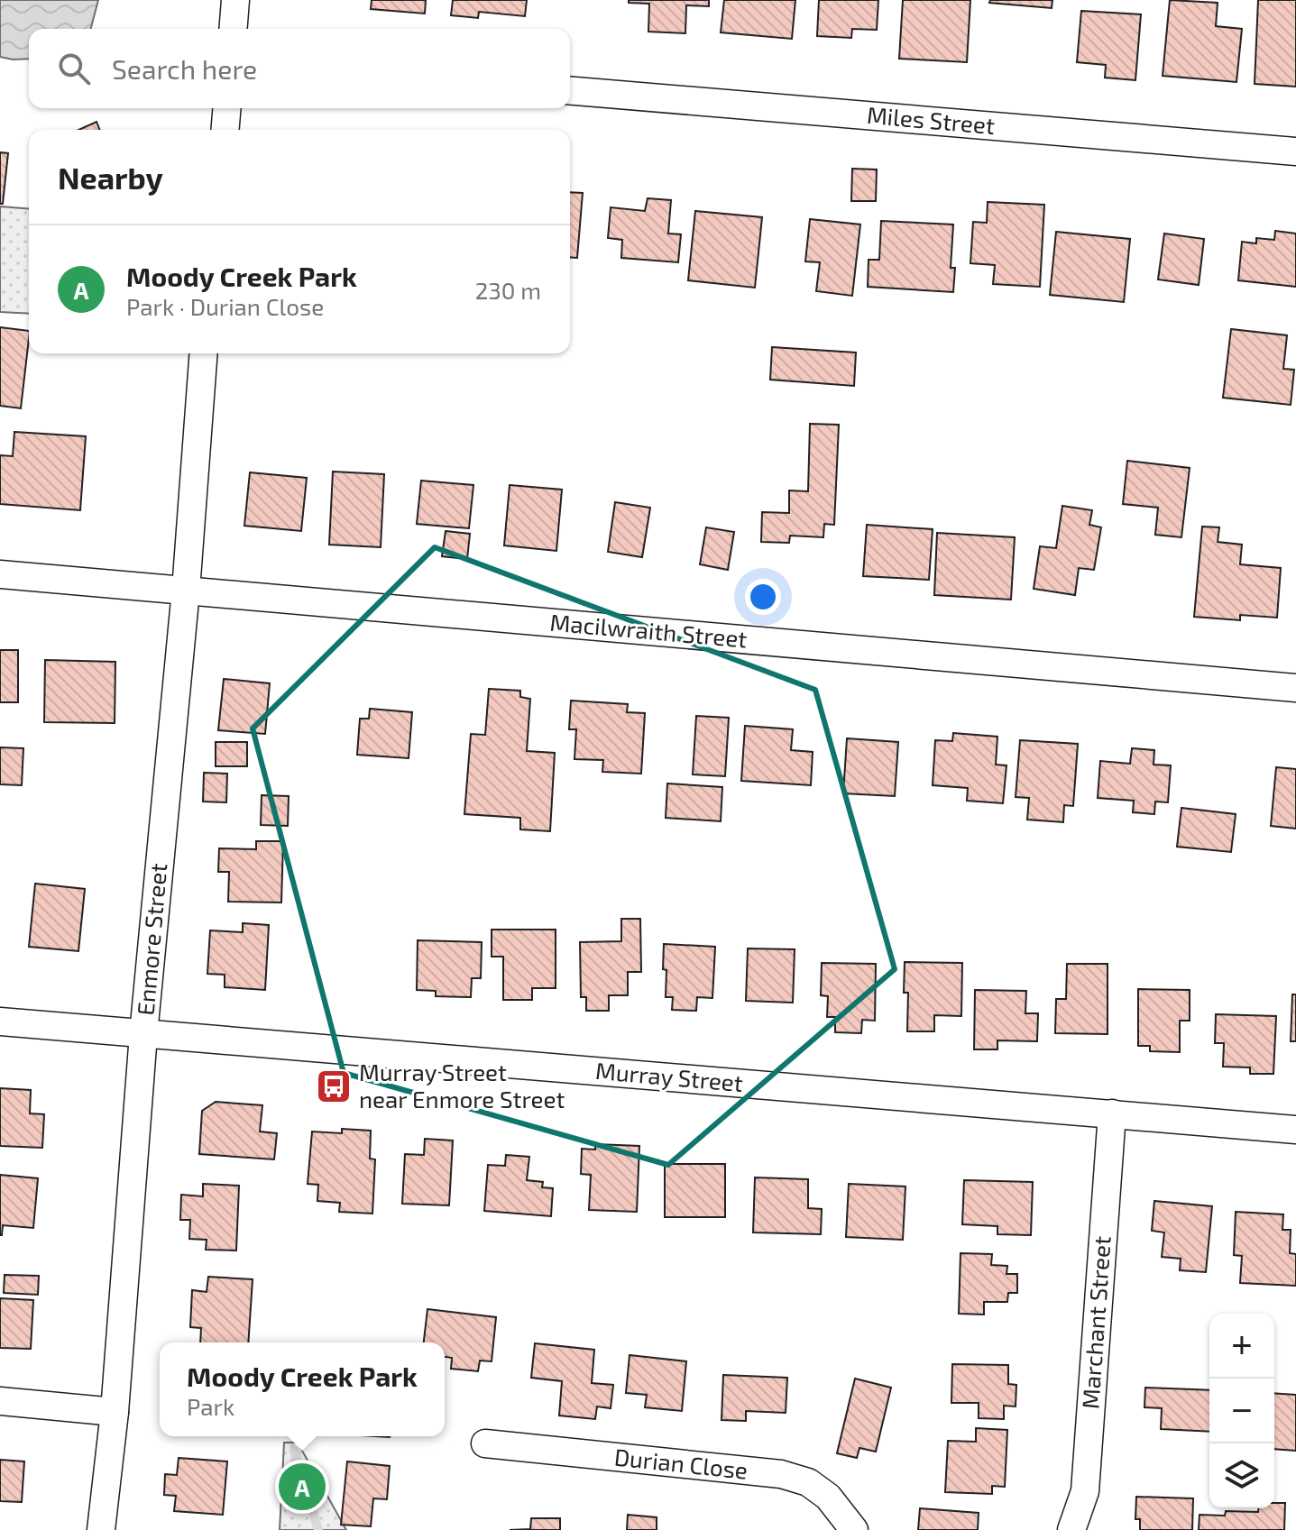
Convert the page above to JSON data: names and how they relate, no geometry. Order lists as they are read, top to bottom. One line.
{"streets":{"street":["Miles Street","Macilwraith Street","Enmore Street","Murray Street","Marchant Street","Durian Close"]},"crossings":[["Macilwraith Street","Enmore Street"],["Enmore Street","Murray Street"],["Murray Street","Marchant Street"]],"places":{"bus stop":["Murray Street near Enmore Street"]},"page":{"search":"Search here","heading":"Nearby","list":[{"mark":"A","name":"Moody Creek Park","note":"Park · Durian Close","value":"230 m"}],"map_buttons":["+","−"],"popup":["Moody Creek Park","Park"],"pins":"A"}}
